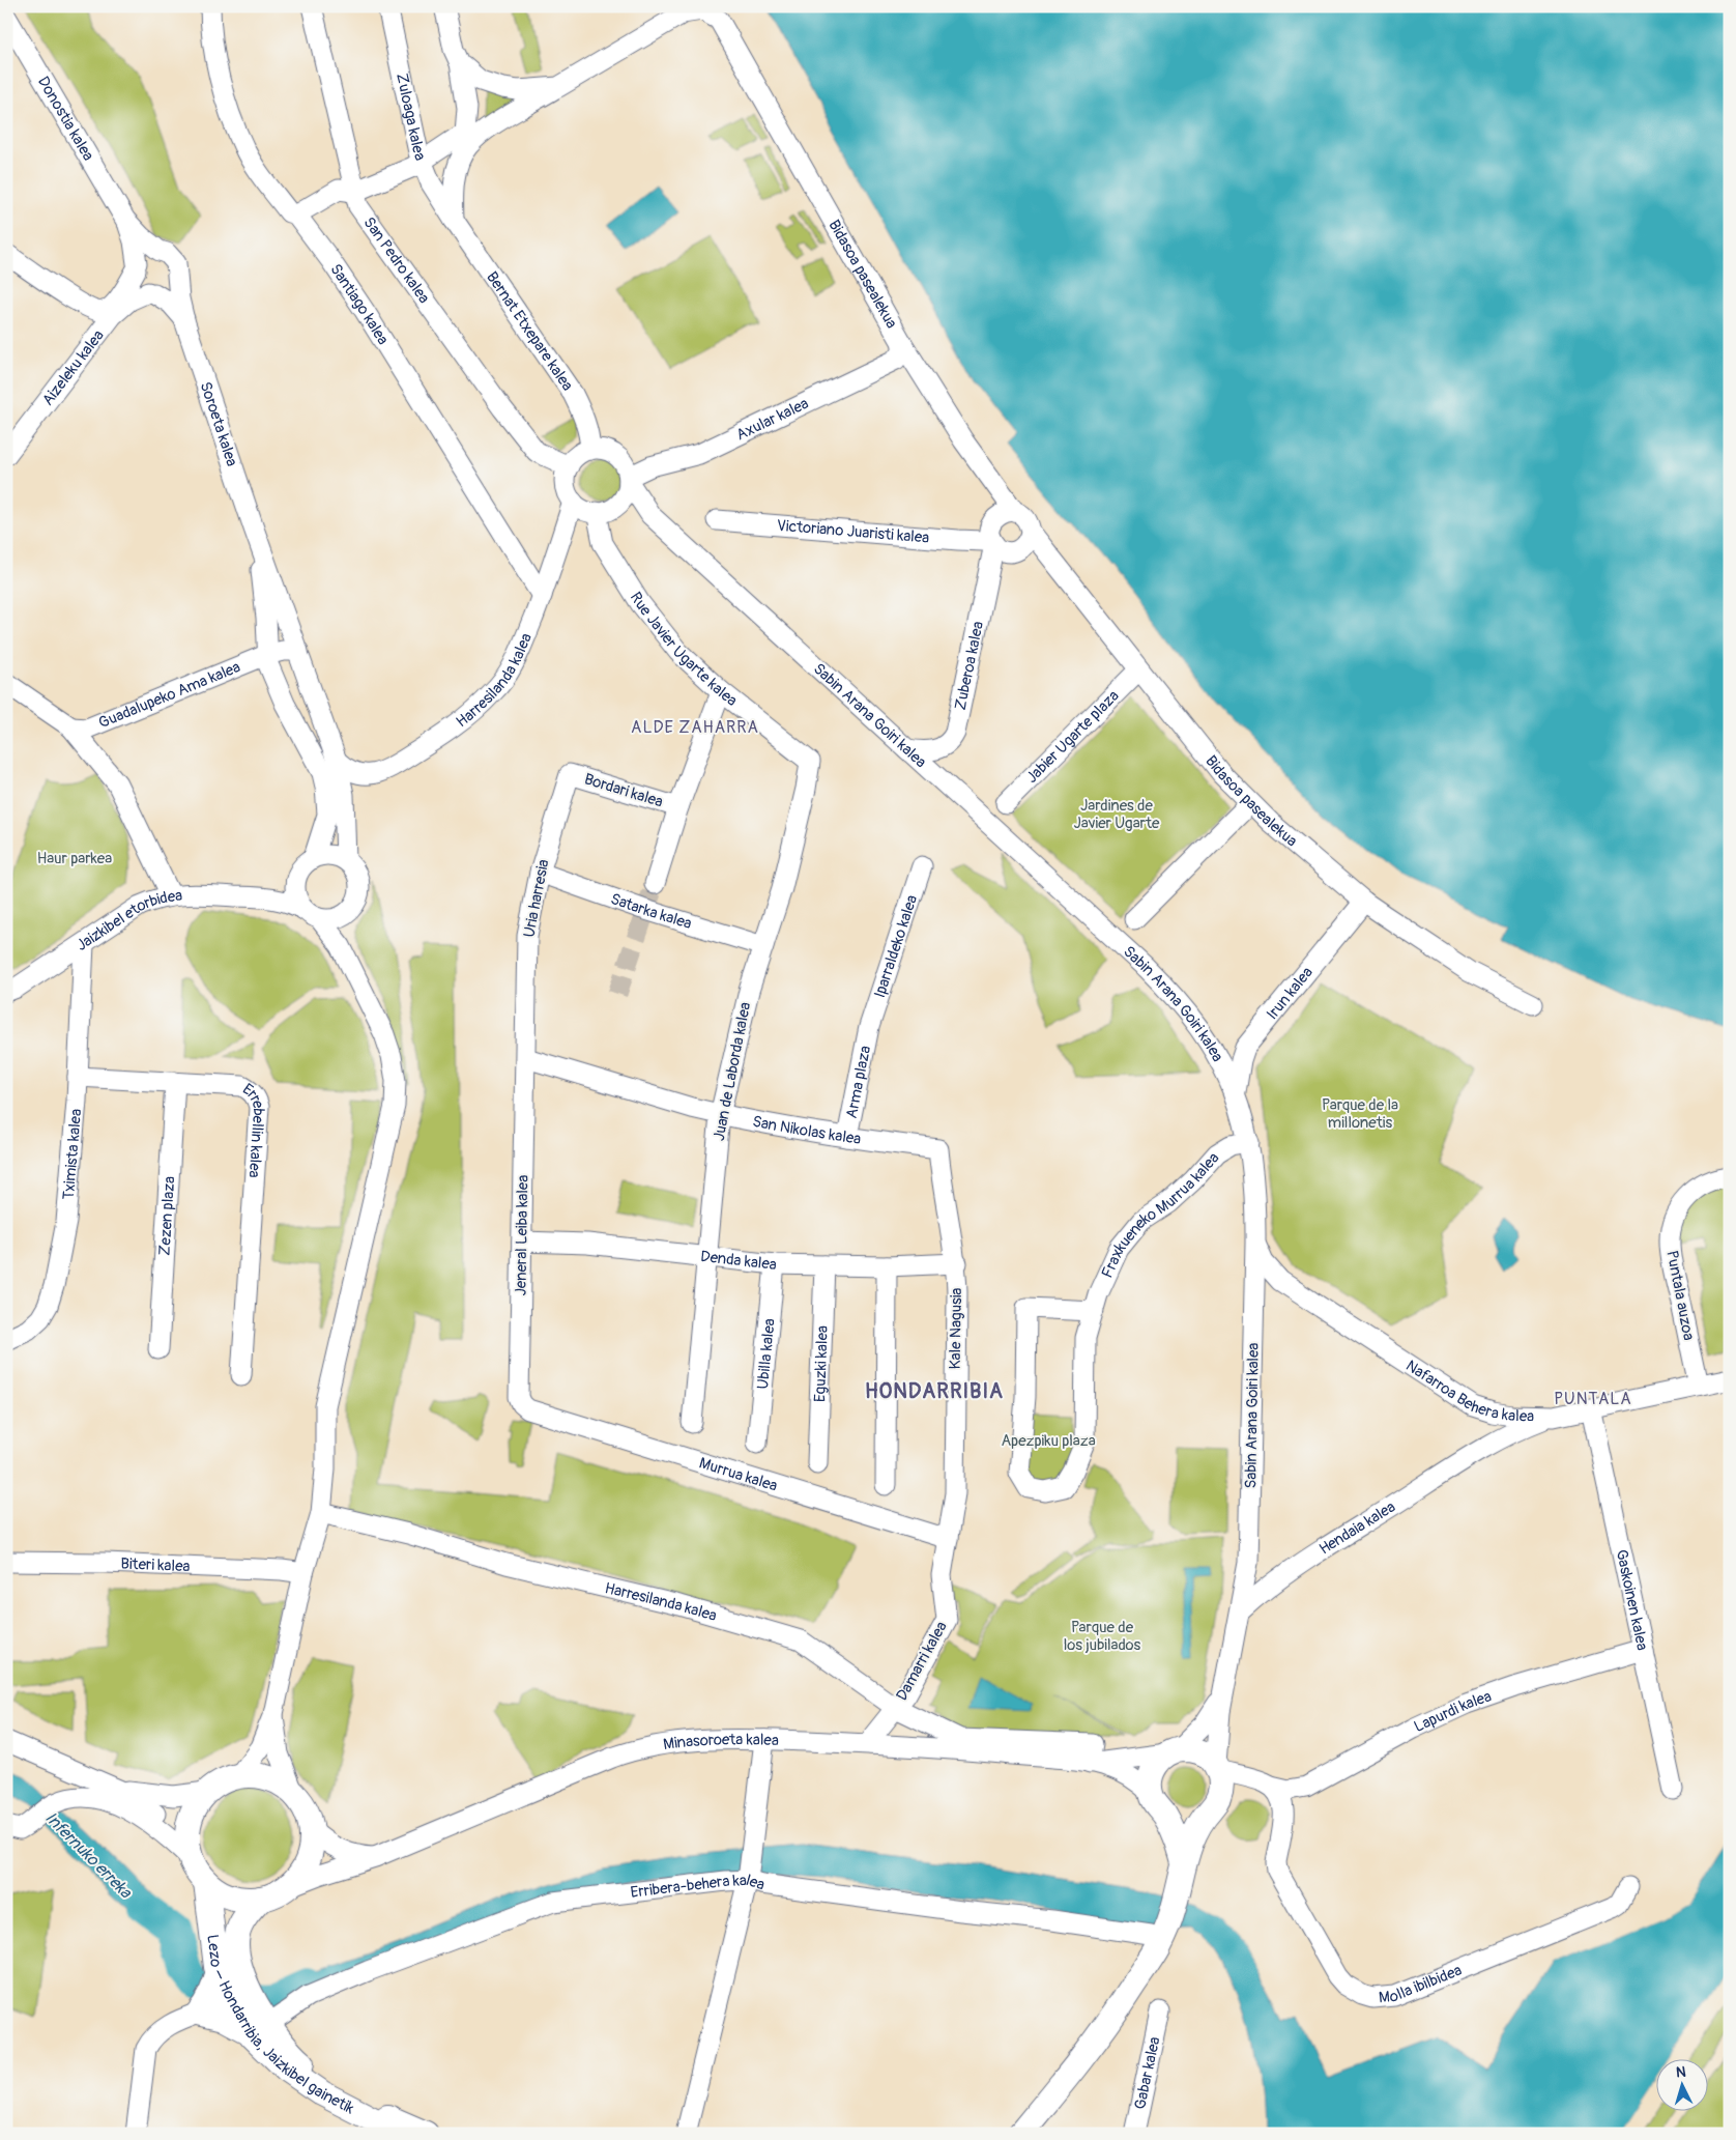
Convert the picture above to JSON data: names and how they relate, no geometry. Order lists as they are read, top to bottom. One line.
{"streets":{"main road":["Lezo – Hondarribia, Jaizkibel gainetik"],"street":["Zuloaga kalea","Donostia kalea","San Pedro kalea","Bidasoa pasealekua","Santiago kalea","Bernat Etxepare kalea","Aizeleku kalea","Axular kalea","Soroeta kalea","Victoriano Juaristi kalea","Rue Javier Ugarte kalea","Zuberoa kalea","Harresilanda kalea","Guadalupeko Ama kalea","Sabin Arana Goiri kalea","Jabier Ugarte plaza","Bordari kalea","Uria harresia","Satarka kalea","Jaizkibel etorbidea","Iparraldeko kalea","Irun kalea","Juan de Laborda kalea","Arma plaza","San Nikolas kalea","Errebellin kalea","Tximista kalea","Zezen plaza","Fraxkueneko Murrua kalea","Jeneral Leiba kalea","Denda kalea","Puntala auzoa","Kale Nagusia","Ubilla kalea","Eguzki kalea","Nafarroa Behera kalea","Murrua kalea","Hendaia kalea","Biteri kalea","Gaskoinen kalea","Damarri kalea","Lapurdi kalea","Minasoroeta kalea","Erribera-behera kalea","Molla ibilbidea","Gabar kalea"]},"crossings":[["Zuloaga kalea","Bernat Etxepare kalea"],["Donostia kalea","Aizeleku kalea"],["Donostia kalea","Soroeta kalea"],["San Pedro kalea","Bernat Etxepare kalea"],["San Pedro kalea","Axular kalea"],["San Pedro kalea","Rue Javier Ugarte kalea"],["San Pedro kalea","Harresilanda kalea"],["San Pedro kalea","Sabin Arana Goiri kalea"],["Bidasoa pasealekua","Axular kalea"],["Bidasoa pasealekua","Victoriano Juaristi kalea"],["Bidasoa pasealekua","Zuberoa kalea"],["Bidasoa pasealekua","Jabier Ugarte plaza"],["Bidasoa pasealekua","Irun kalea"],["Santiago kalea","Harresilanda kalea"],["Bernat Etxepare kalea","Axular kalea"],["Bernat Etxepare kalea","Rue Javier Ugarte kalea"],["Bernat Etxepare kalea","Harresilanda kalea"],["Bernat Etxepare kalea","Sabin Arana Goiri kalea"],["Aizeleku kalea","Soroeta kalea"],["Axular kalea","Rue Javier Ugarte kalea"],["Axular kalea","Harresilanda kalea"],["Axular kalea","Sabin Arana Goiri kalea"],["Soroeta kalea","Harresilanda kalea"],["Soroeta kalea","Guadalupeko Ama kalea"],["Soroeta kalea","Jaizkibel etorbidea"],["Victoriano Juaristi kalea","Zuberoa kalea"],["Rue Javier Ugarte kalea","Harresilanda kalea"],["Rue Javier Ugarte kalea","Sabin Arana Goiri kalea"],["Rue Javier Ugarte kalea","Juan de Laborda kalea"],["Zuberoa kalea","Sabin Arana Goiri kalea"],["Harresilanda kalea","Sabin Arana Goiri kalea"],["Harresilanda kalea","Damarri kalea"],["Harresilanda kalea","Minasoroeta kalea"],["Sabin Arana Goiri kalea","Irun kalea"],["Sabin Arana Goiri kalea","Fraxkueneko Murrua kalea"],["Sabin Arana Goiri kalea","Nafarroa Behera kalea"],["Sabin Arana Goiri kalea","Hendaia kalea"],["Sabin Arana Goiri kalea","Lapurdi kalea"],["Sabin Arana Goiri kalea","Minasoroeta kalea"],["Bordari kalea","Uria harresia"],["Uria harresia","Satarka kalea"],["Uria harresia","San Nikolas kalea"],["Uria harresia","Jeneral Leiba kalea"],["Satarka kalea","Juan de Laborda kalea"],["Jaizkibel etorbidea","Tximista kalea"],["Iparraldeko kalea","Arma plaza"],["Juan de Laborda kalea","San Nikolas kalea"],["Juan de Laborda kalea","Denda kalea"],["Arma plaza","San Nikolas kalea"],["San Nikolas kalea","Jeneral Leiba kalea"],["San Nikolas kalea","Kale Nagusia"],["Errebellin kalea","Tximista kalea"],["Errebellin kalea","Zezen plaza"],["Jeneral Leiba kalea","Denda kalea"],["Jeneral Leiba kalea","Murrua kalea"],["Denda kalea","Kale Nagusia"],["Denda kalea","Ubilla kalea"],["Denda kalea","Eguzki kalea"],["Puntala auzoa","Nafarroa Behera kalea"],["Kale Nagusia","Murrua kalea"],["Kale Nagusia","Damarri kalea"],["Nafarroa Behera kalea","Hendaia kalea"],["Nafarroa Behera kalea","Gaskoinen kalea"],["Murrua kalea","Damarri kalea"],["Gaskoinen kalea","Lapurdi kalea"],["Damarri kalea","Minasoroeta kalea"],["Lapurdi kalea","Minasoroeta kalea"],["Lapurdi kalea","Molla ibilbidea"],["Minasoroeta kalea","Lezo – Hondarribia, Jaizkibel gainetik"],["Erribera-behera kalea","Lezo – Hondarribia, Jaizkibel gainetik"]],"districts":["ALDE ZAHARRA","HONDARRIBIA","PUNTALA"],"water":["Infernuko erreka"],"parks":["Jardines de Javier Ugarte","Haur parkea","Parque de la millonetis","Apezpiku plaza","Parque de los jubilados"],"north":"top"}
